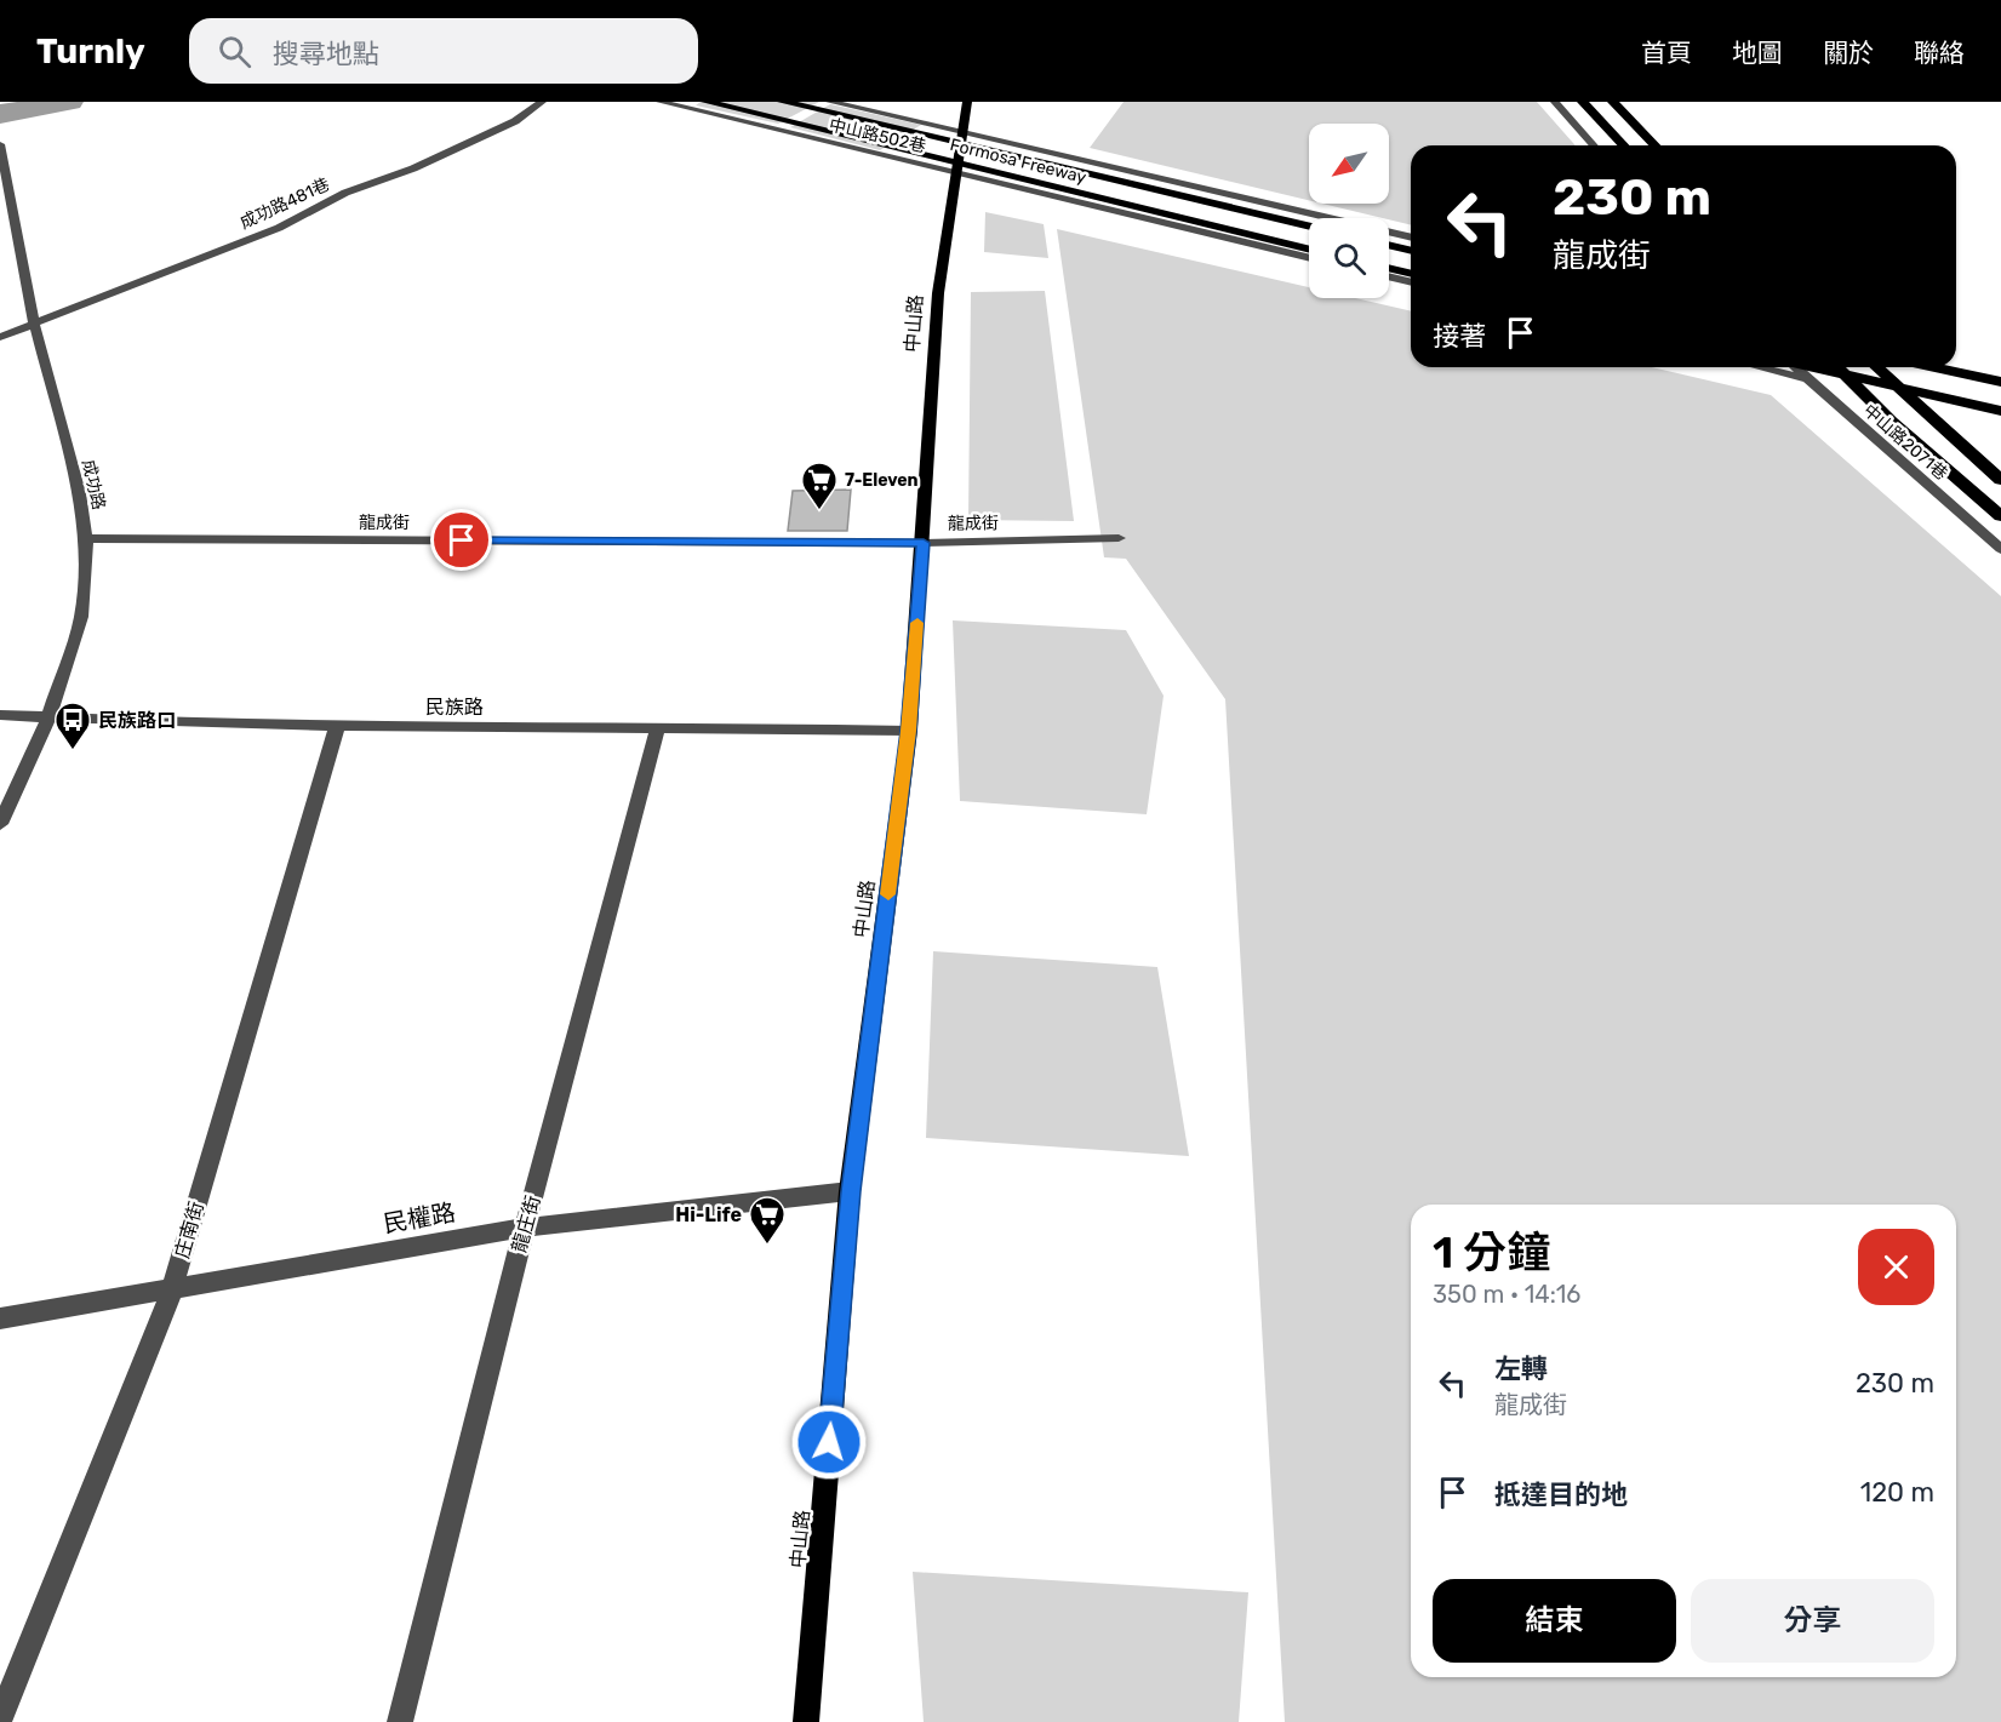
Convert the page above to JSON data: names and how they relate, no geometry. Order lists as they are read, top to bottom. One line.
{"streets":{"highway":["Formosa Freeway"],"main road":["中山路"],"street":["中山路502巷","成功路481巷","中山路2071巷","成功路","龍成街","民族路","民權路","龍庄街","庄南街"]},"crossings":[["中山路502巷","中山路"],["成功路481巷","成功路"],["中山路","龍成街"],["中山路","民族路"],["中山路","民權路"],["成功路","龍成街"],["成功路","民族路"],["民族路","龍庄街"],["民族路","庄南街"],["民權路","龍庄街"],["民權路","庄南街"]],"places":{"supermarket":["7-Eleven","Hi-Life"],"bus stop":["民族路口"]},"north":"bottom left","page":{"header":"Turnly","search":"搜尋地點","nav":["首頁","地圖","關於","聯絡"],"turn":["230 m","龍成街"],"then":"接著","heading":["1 分鐘","350 m · 14:16"],"list":[{"name":"左轉","note":"龍成街","value":"230 m"},{"name":"抵達目的地","value":"120 m"}],"buttons":["結束","分享"]}}
